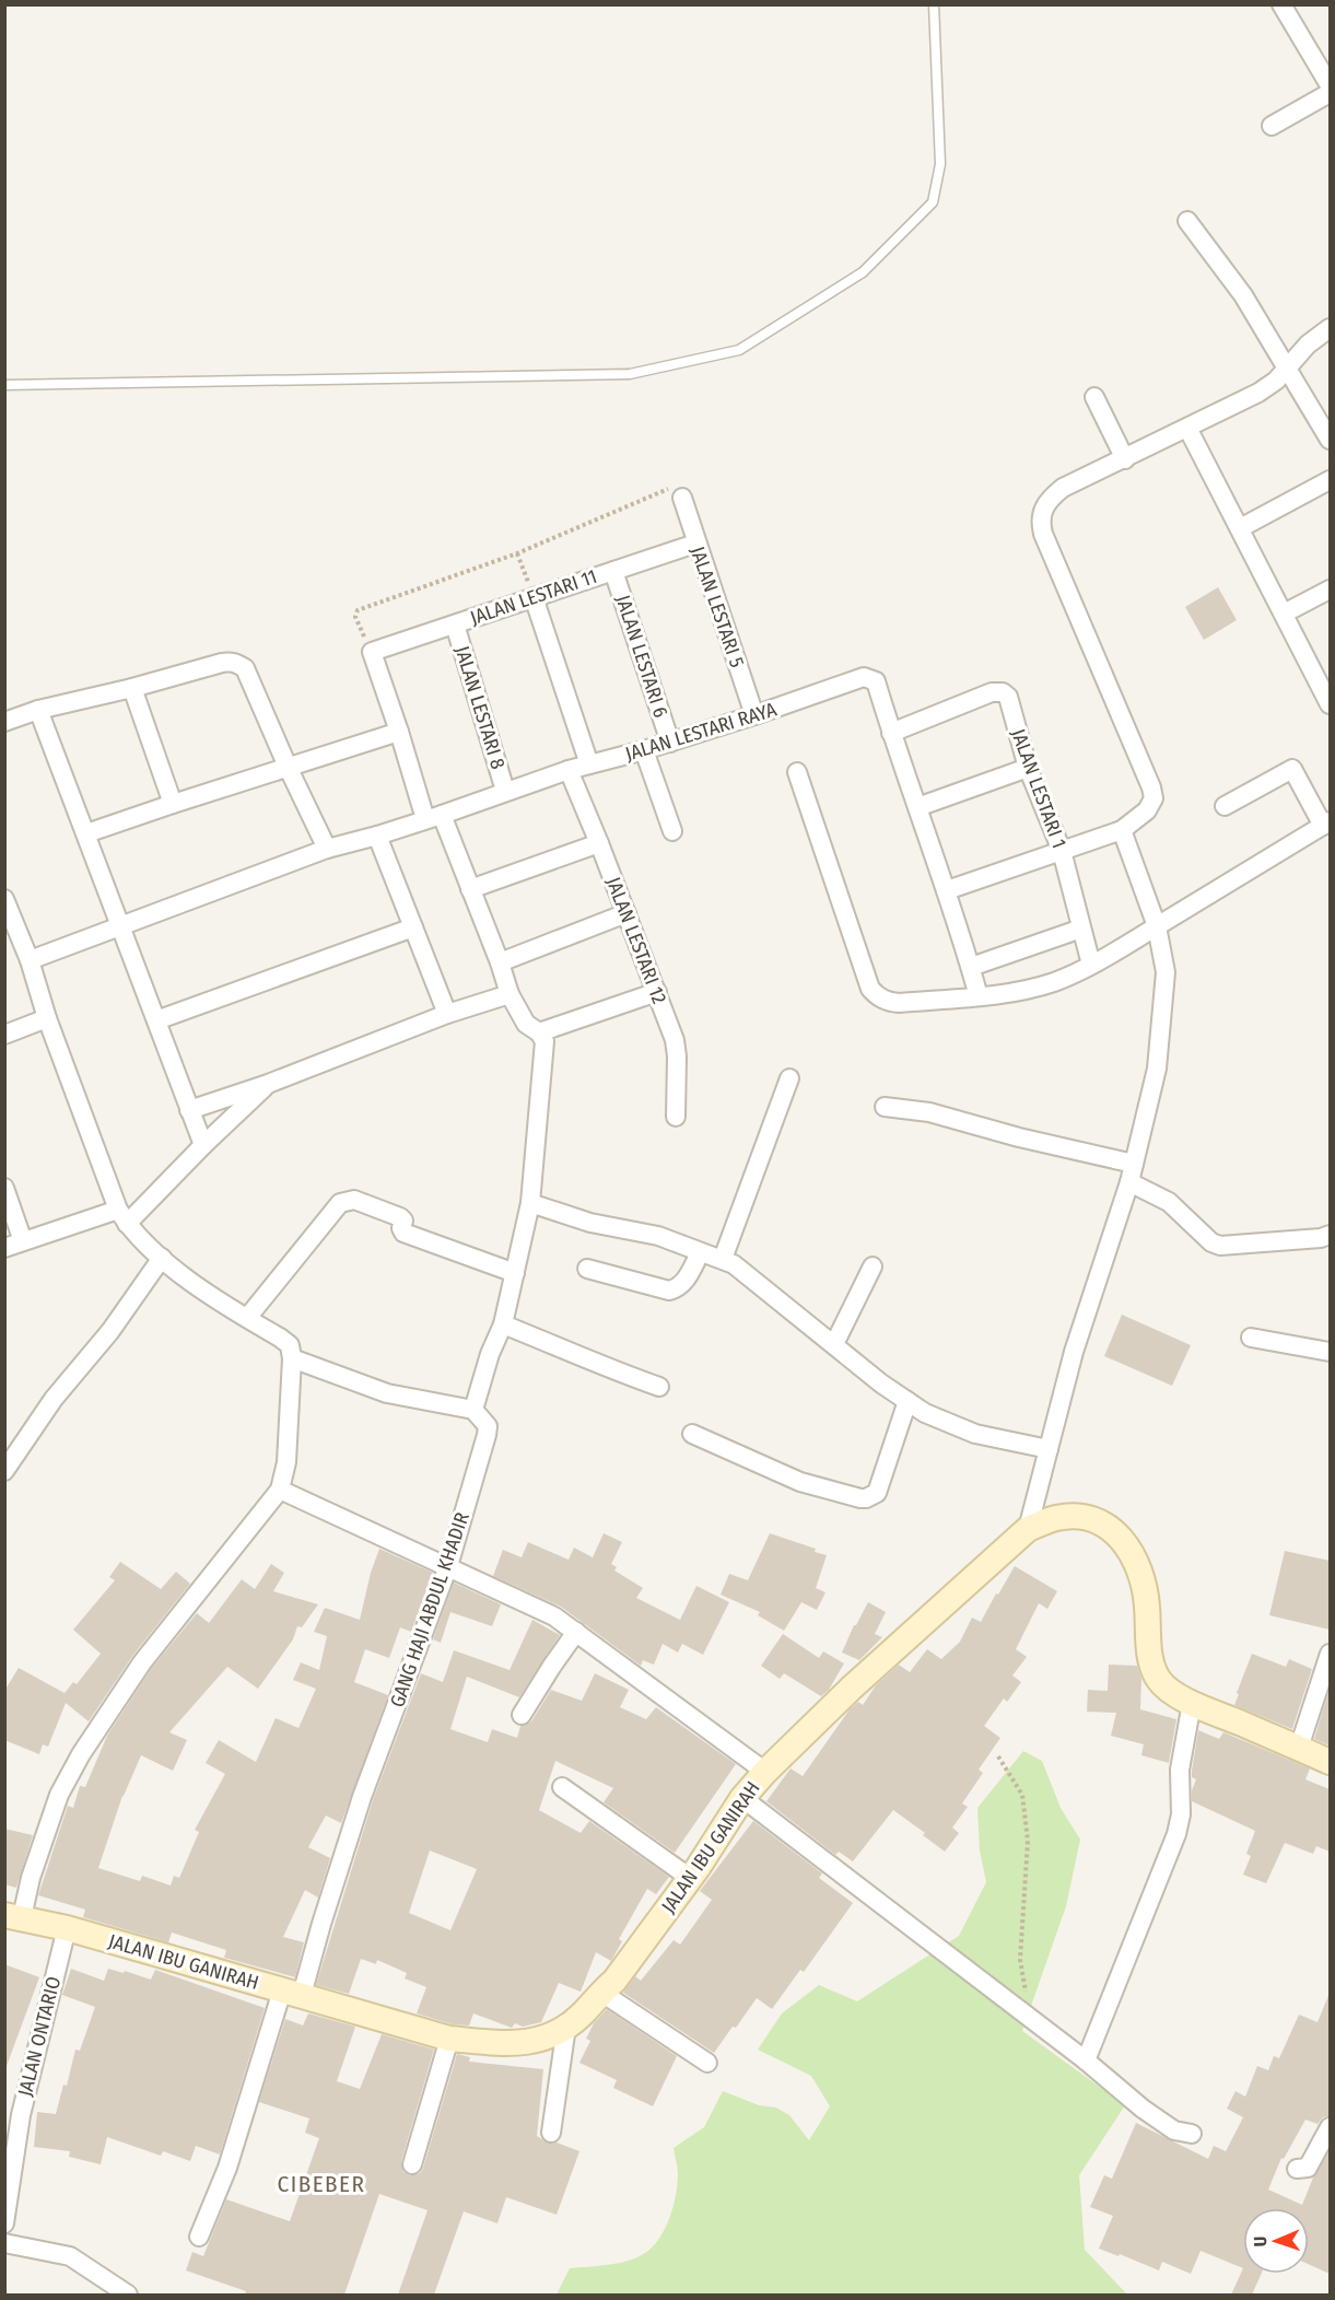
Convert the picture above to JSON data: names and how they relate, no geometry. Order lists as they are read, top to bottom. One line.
{"streets":{"main road":["JALAN IBU GANIRAH"],"street":["JALAN LESTARI 11","JALAN LESTARI 5","JALAN LESTARI 6","JALAN LESTARI 8","JALAN LESTARI RAYA","JALAN LESTARI 1","JALAN LESTARI 12","GANG HAJI ABDUL KHADIR","JALAN ONTARIO"]},"crossings":[["JALAN LESTARI 11","JALAN LESTARI 5"],["JALAN LESTARI 11","JALAN LESTARI 6"],["JALAN LESTARI 11","JALAN LESTARI 8"],["JALAN LESTARI 5","JALAN LESTARI RAYA"],["JALAN LESTARI 6","JALAN LESTARI RAYA"],["JALAN LESTARI 8","JALAN LESTARI RAYA"],["JALAN LESTARI RAYA","JALAN LESTARI 1"],["JALAN LESTARI RAYA","JALAN LESTARI 12"],["GANG HAJI ABDUL KHADIR","JALAN IBU GANIRAH"],["JALAN IBU GANIRAH","JALAN ONTARIO"]],"districts":["CIBEBER"],"north":"left"}
